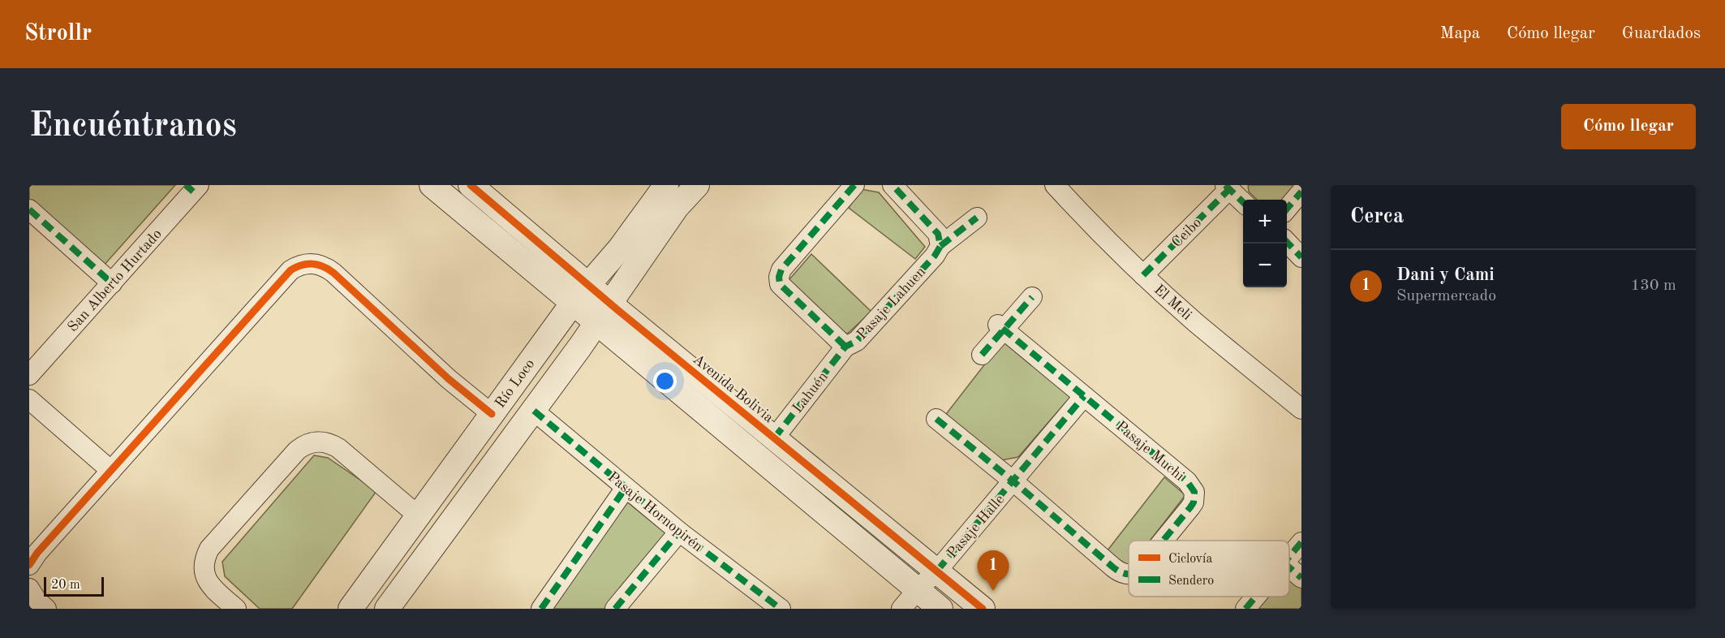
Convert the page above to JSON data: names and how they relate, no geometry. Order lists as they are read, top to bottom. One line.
{"streets":{"street":["Ceibo","San Alberto Hurtado","El Meli","Pasaje Lahuen","Río Loco","Avenida Bolivia","Lahuén","Pasaje Muchi","Pasaje Hornopirén","Pasaje Halle"]},"crossings":[["Ceibo","El Meli"],["Pasaje Lahuen","Lahuén"],["Río Loco","Avenida Bolivia"],["Avenida Bolivia","Lahuén"],["Avenida Bolivia","Pasaje Halle"],["Pasaje Muchi","Pasaje Halle"]],"legend":["Ciclovía","Sendero"],"scale_bar":"20 m","page":{"header":"Strollr","nav":["Mapa","Cómo llegar","Guardados"],"buttons":"Cómo llegar","title":"Encuéntranos","heading":"Cerca","map_buttons":["+","−"],"list":[{"mark":"1","name":"Dani y Cami","note":"Supermercado","value":"130 m"}],"pins":"1","scale":"20 m"}}
